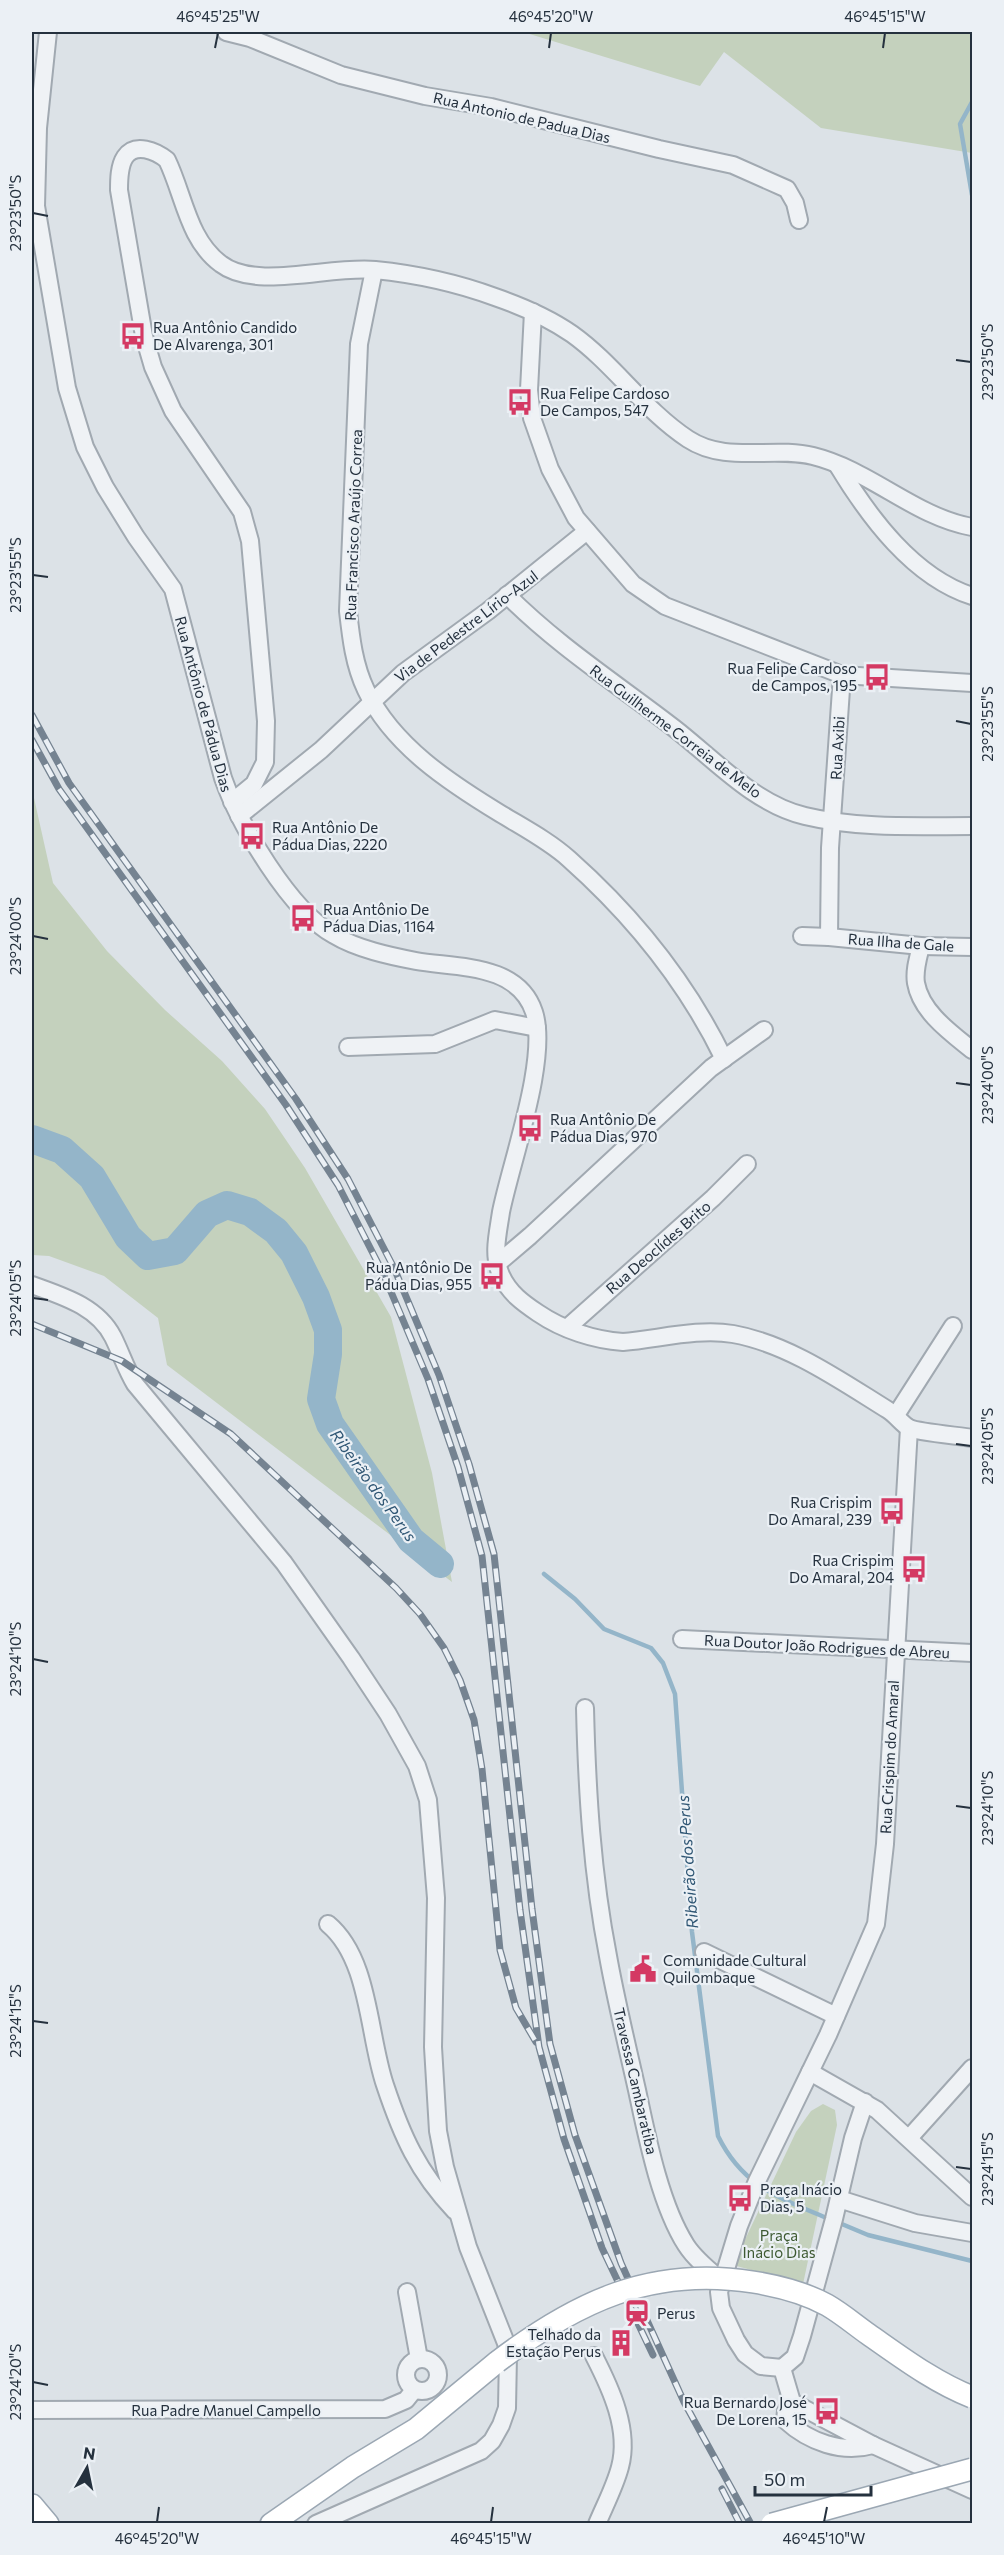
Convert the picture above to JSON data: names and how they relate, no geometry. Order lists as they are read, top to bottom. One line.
{"streets":{"street":["Rua Antonio de Padua Dias","Rua Francisco Araújo Correa","Via de Pedestre Lírio-Azul","Rua Antônio de Pádua Dias","Rua Guilherme Correia de Melo","Rua Axibi","Rua Ilha de Gale","Rua Deoclídes Brito","Rua Doutor João Rodrigues de Abreu","Rua Crispim do Amaral","Travessa Cambaratiba","Rua Padre Manuel Campello"]},"crossings":[["Rua Francisco Araújo Correa","Via de Pedestre Lírio-Azul"],["Via de Pedestre Lírio-Azul","Rua Antônio de Pádua Dias"],["Via de Pedestre Lírio-Azul","Rua Guilherme Correia de Melo"],["Rua Antônio de Pádua Dias","Rua Deoclídes Brito"],["Rua Antônio de Pádua Dias","Rua Crispim do Amaral"],["Rua Guilherme Correia de Melo","Rua Axibi"],["Rua Axibi","Rua Ilha de Gale"],["Rua Doutor João Rodrigues de Abreu","Rua Crispim do Amaral"]],"water":["Ribeirão dos Perus"],"parks":["Praça Inácio Dias"],"places":{"bus stop":["Rua Antônio Candido De Alvarenga, 301","Rua Felipe Cardoso De Campos, 547","Rua Felipe Cardoso de Campos, 195","Rua Antônio De Pádua Dias, 2220","Rua Antônio De Pádua Dias, 1164","Rua Antônio De Pádua Dias, 970","Rua Antônio De Pádua Dias, 955","Rua Crispim Do Amaral, 239","Rua Crispim Do Amaral, 204","Praça Inácio Dias, 5","Rua Bernardo José De Lorena, 15"],"public building":["Comunidade Cultural Quilombaque"],"station":["Perus"],"building":["Telhado da Estação Perus"]},"scale_bar":"50 m","north":"top","coordinates":["46°45'25\"W","46°45'20\"W","46°45'15\"W","23°23'50\"S","23°23'55\"S","23°24'00\"S","23°24'05\"S","23°24'10\"S","23°24'15\"S","23°24'20\"S","46°45'10\"W"]}
